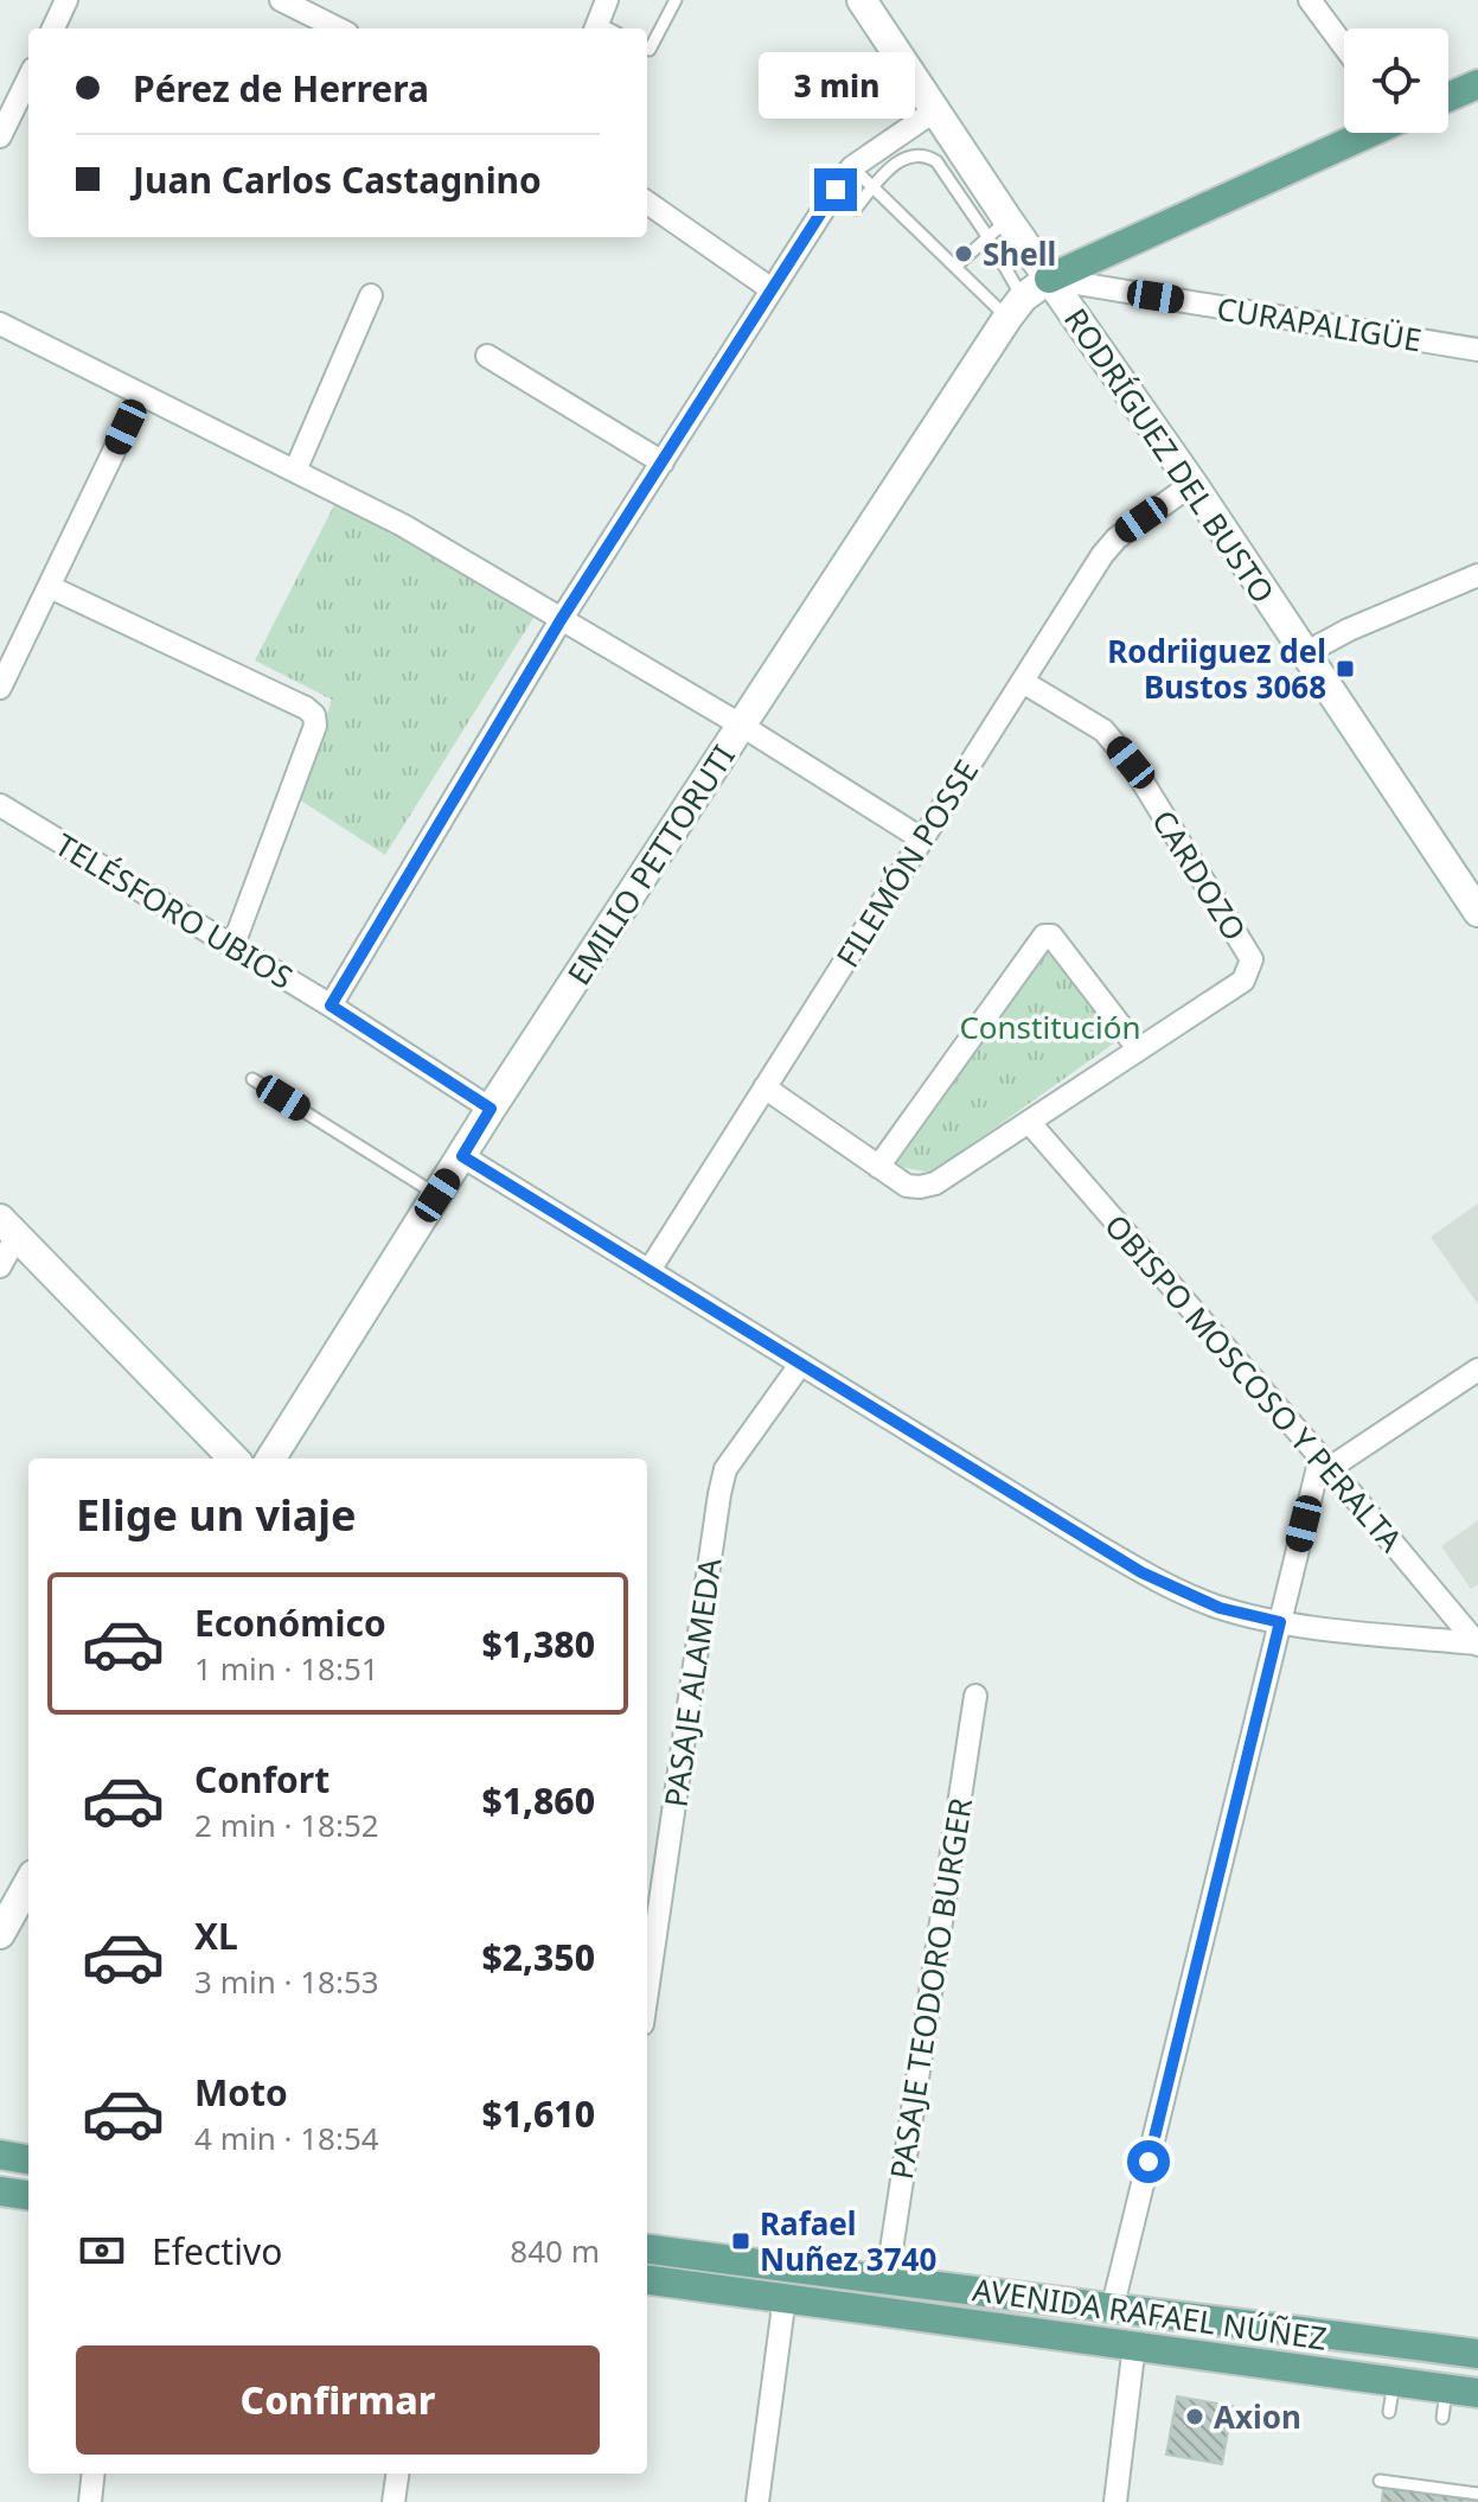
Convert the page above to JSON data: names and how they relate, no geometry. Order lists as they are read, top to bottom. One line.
{"streets":{"main road":["RODRÍGUEZ DEL BUSTO","EMILIO PETTORUTI","AVENIDA RAFAEL NÚÑEZ"],"street":["CURAPALIGÜE","FILEMÓN POSSE","CARDOZO","TELÉSFORO UBIOS","OBISPO MOSCOSO Y PERALTA","PASAJE ALAMEDA","PASAJE TEODORO BURGER"]},"crossings":[["CURAPALIGÜE","RODRÍGUEZ DEL BUSTO"],["CURAPALIGÜE","EMILIO PETTORUTI"],["RODRÍGUEZ DEL BUSTO","FILEMÓN POSSE"],["RODRÍGUEZ DEL BUSTO","EMILIO PETTORUTI"],["FILEMÓN POSSE","CARDOZO"],["EMILIO PETTORUTI","TELÉSFORO UBIOS"],["PASAJE TEODORO BURGER","AVENIDA RAFAEL NÚÑEZ"]],"parks":["Constitución"],"places":{"other":["Shell","Axion"],"transit":["Rodriiguez del Bustos 3068","Rafael Nuñez 3740"]},"page":{"banner":["Pérez de Herrera","Juan Carlos Castagnino"],"bubble":"3 min","heading":"Elige un viaje","list":[{"name":"Económico","note":"1 min · 18:51","value":"$1,380"},{"name":"Confort","note":"2 min · 18:52","value":"$1,860"},{"name":"XL","note":"3 min · 18:53","value":"$2,350"},{"name":"Moto","note":"4 min · 18:54","value":"$1,610"}],"pay":["Efectivo","840 m"],"buttons":"Confirmar"}}
